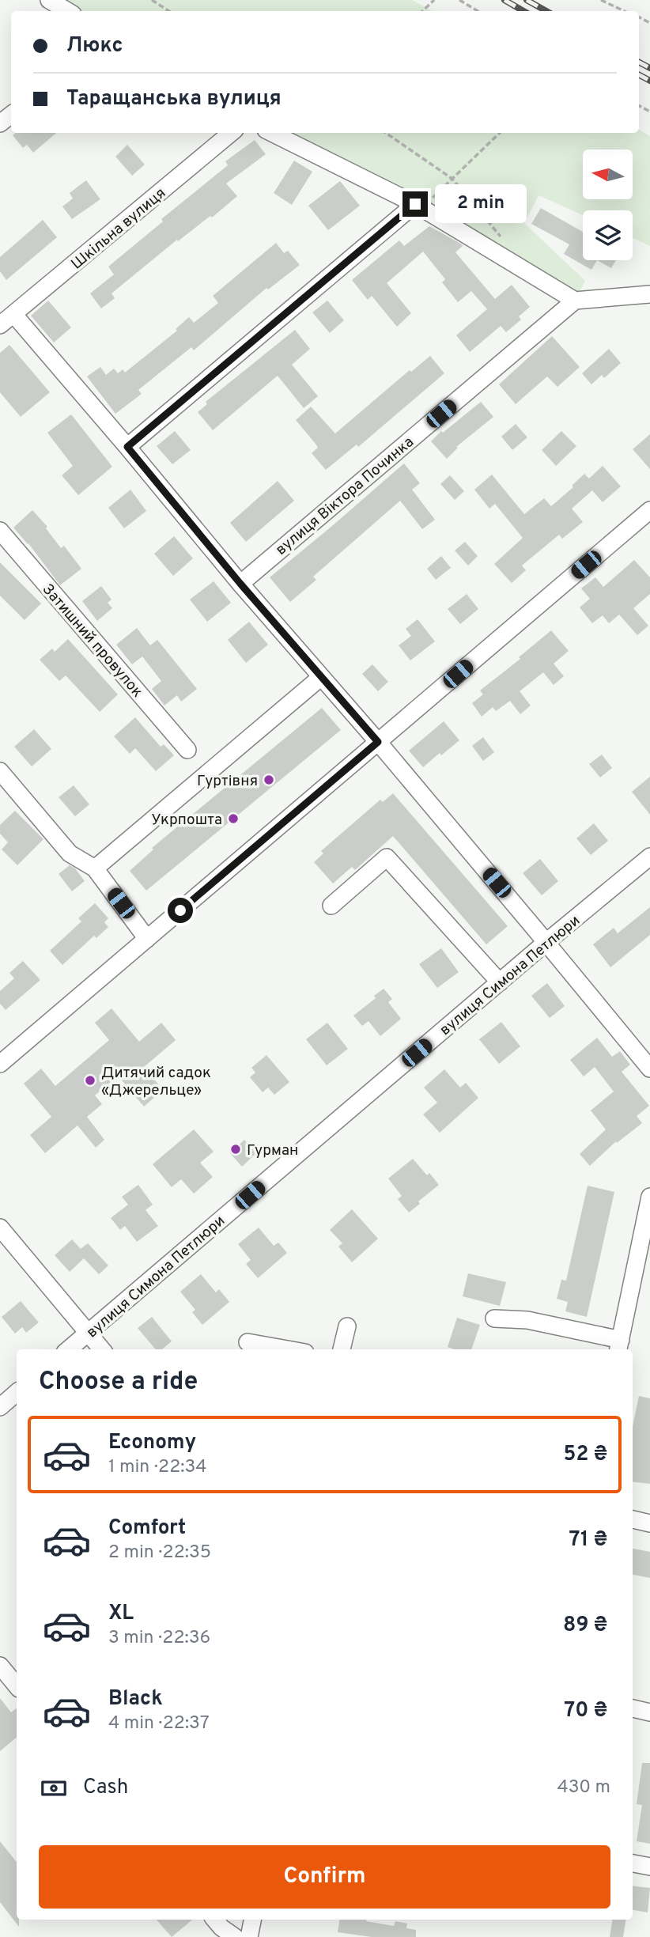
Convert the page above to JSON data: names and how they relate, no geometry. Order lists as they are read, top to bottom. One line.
{"streets":{"street":["Шкільна вулиця","вулиця Віктора Починка","Затишний провулок","вулиця Симона Петлюри"]},"places":["Гуртівня","Укрпошта","Дитячий садок «Джерельце»","Гурман"],"north":"left","page":{"banner":["Люкс","Таращанська вулиця"],"bubble":"2 min","heading":"Choose a ride","list":[{"name":"Economy","note":"1 min · 22:34","value":"52 ₴"},{"name":"Comfort","note":"2 min · 22:35","value":"71 ₴"},{"name":"XL","note":"3 min · 22:36","value":"89 ₴"},{"name":"Black","note":"4 min · 22:37","value":"70 ₴"}],"pay":["Cash","430 m"],"buttons":"Confirm"}}
